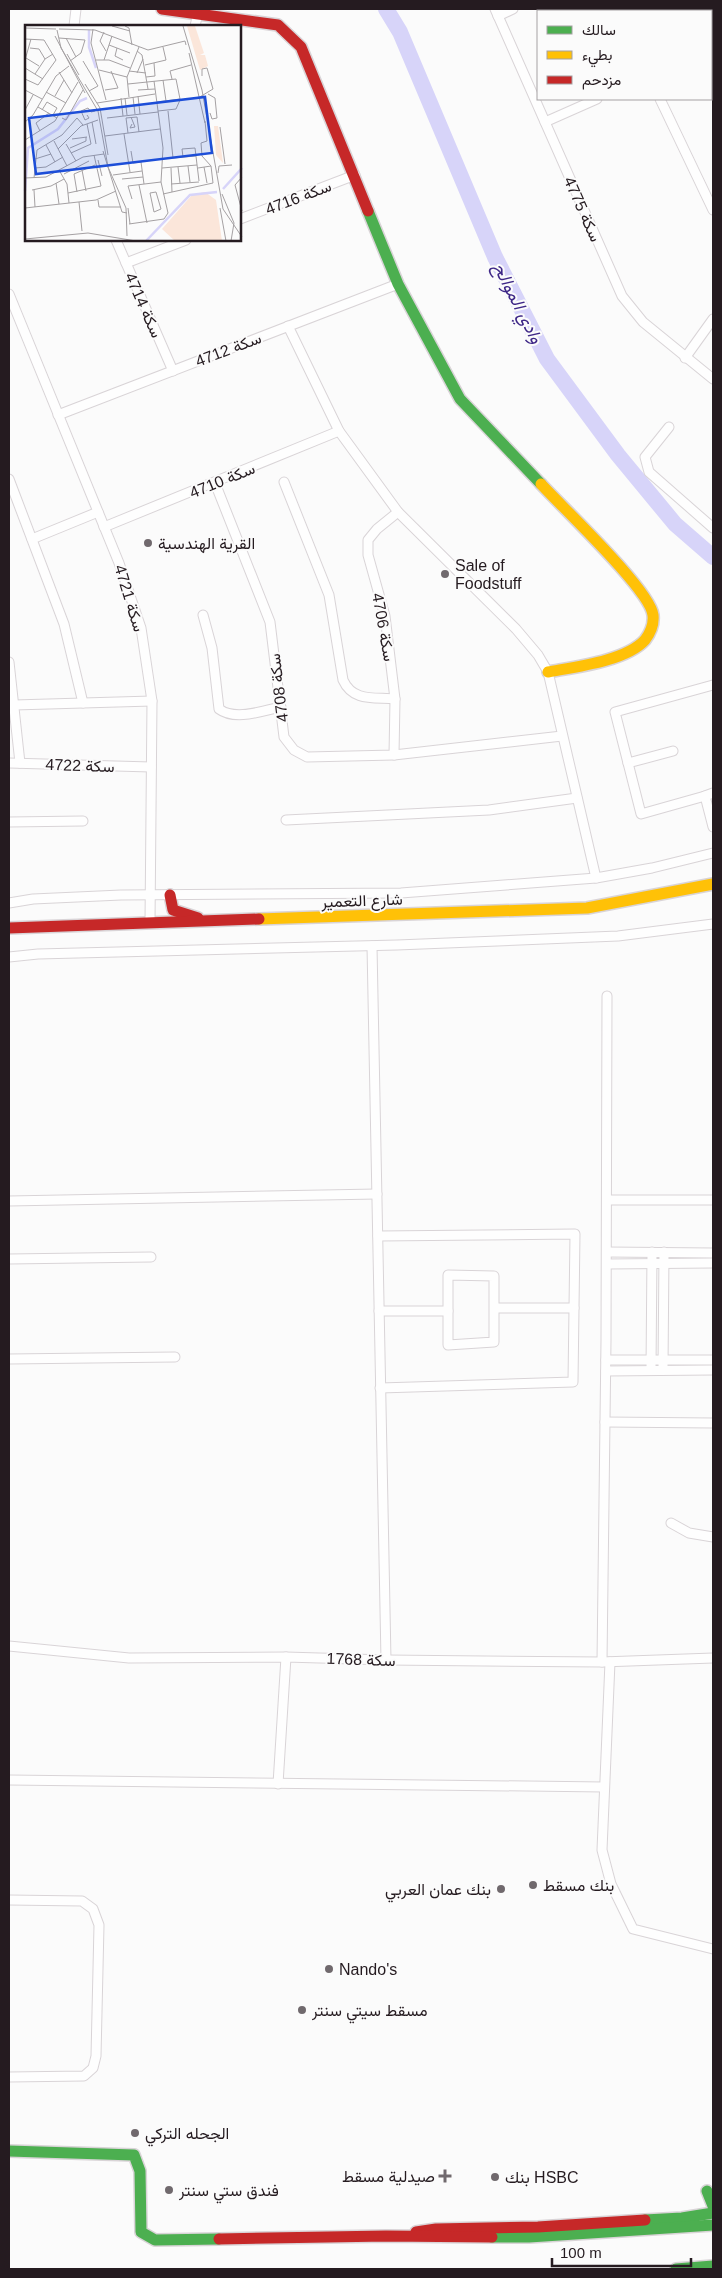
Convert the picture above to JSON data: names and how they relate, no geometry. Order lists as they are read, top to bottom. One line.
{"streets":{"main road":["شارع التعمير"],"street":["سكة 4716","سكة 4775","سكة 4714","سكة 4712","سكة 4710","سكة 4721","سكة 4706","سكة 4708","سكة 4722","سكة 1768"]},"crossings":[["سكة 4714","سكة 4712"],["سكة 4712","سكة 4721"],["سكة 4710","سكة 4721"],["سكة 4710","سكة 4708"],["سكة 4721","سكة 4722"],["سكة 4721","شارع التعمير"],["سكة 4706","سكة 4708"]],"water":["وادي الموالح"],"places":{"other":["القرية الهندسية","Sale of Foodstuff","بنك مسقط","بنك عمان العربي","Nando's","مسقط سيتي سنتر","الجحله التركي","بنك HSBC","فندق ستي سنتر"],"health":["صيدلية مسقط"]},"legend":["سالك","بطيء","مزدحم"],"scale_bar":"100 m"}
